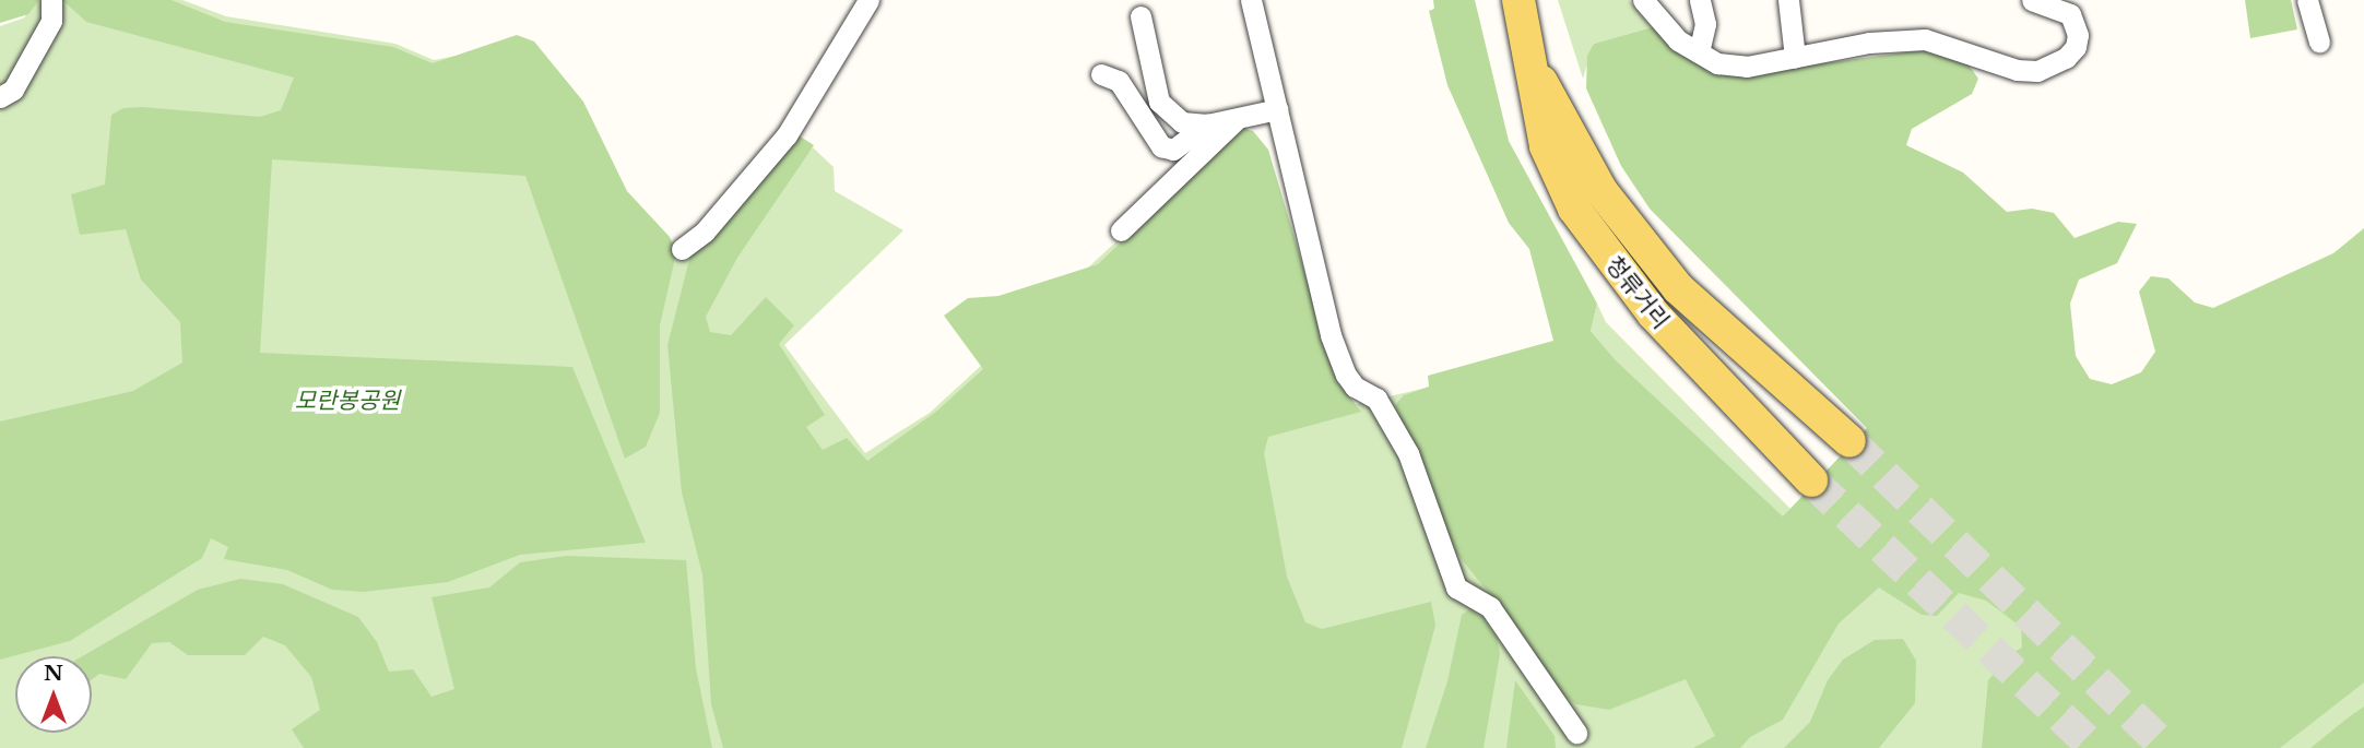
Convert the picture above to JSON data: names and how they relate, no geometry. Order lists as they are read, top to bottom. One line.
{"streets":{"main road":["청류거리"]},"parks":["모란봉공원"],"north":"top"}
